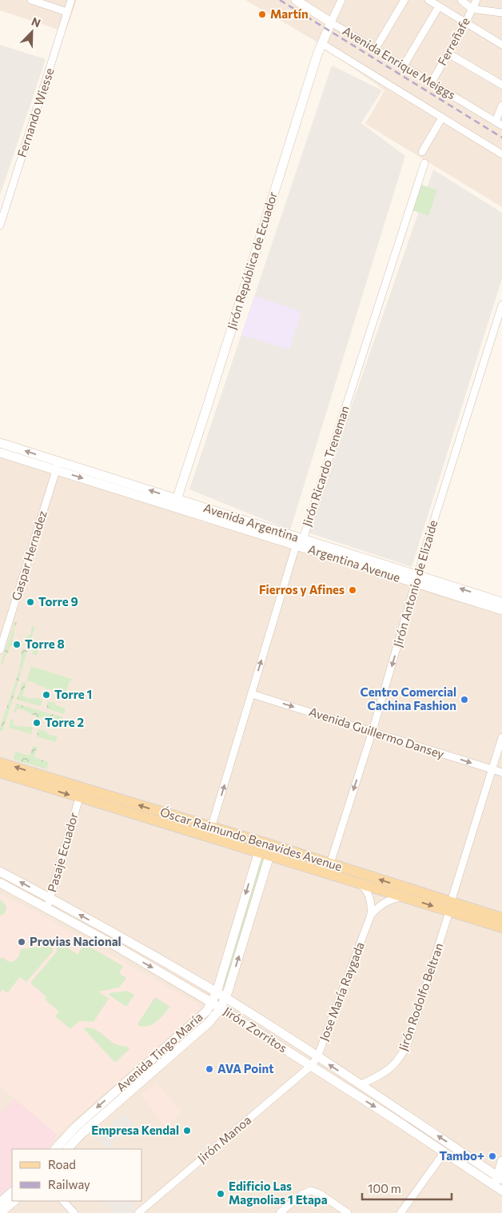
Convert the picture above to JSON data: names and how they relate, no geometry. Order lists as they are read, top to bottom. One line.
{"streets":{"main road":["Avenida Enrique Meiggs","Jirón República de Ecuador","Avenida Argentina","Argentina Avenue","Óscar Raimundo Benavides Avenue","Jirón Zorritos","Avenida Tingo María"],"street":["Ferreñafe","Fernando Wiesse","Jirón Ricardo Treneman","Gaspar Hernadez","Jirón Antonio de Elizaide","Avenida Guillermo Dansey","Pasaje Ecuador","Jose María Raygada","Jirón Rodolfo Beltran","Jirón Manoa"]},"crossings":[["Ferreñafe","Avenida Enrique Meiggs"],["Avenida Enrique Meiggs","Jirón República de Ecuador"],["Jirón República de Ecuador","Avenida Argentina"],["Jirón Ricardo Treneman","Avenida Argentina"],["Jirón Ricardo Treneman","Avenida Guillermo Dansey"],["Jirón Ricardo Treneman","Óscar Raimundo Benavides Avenue"],["Avenida Argentina","Gaspar Hernadez"],["Avenida Argentina","Argentina Avenue"],["Avenida Argentina","Jirón Antonio de Elizaide"],["Argentina Avenue","Jirón Antonio de Elizaide"],["Jirón Antonio de Elizaide","Avenida Guillermo Dansey"],["Jirón Antonio de Elizaide","Óscar Raimundo Benavides Avenue"],["Avenida Guillermo Dansey","Jirón Rodolfo Beltran"],["Óscar Raimundo Benavides Avenue","Jose María Raygada"],["Óscar Raimundo Benavides Avenue","Jirón Rodolfo Beltran"],["Óscar Raimundo Benavides Avenue","Avenida Tingo María"],["Pasaje Ecuador","Jirón Zorritos"],["Jose María Raygada","Jirón Zorritos"],["Jose María Raygada","Jirón Manoa"],["Jirón Rodolfo Beltran","Jirón Zorritos"],["Jirón Zorritos","Avenida Tingo María"],["Jirón Zorritos","Jirón Manoa"]],"one_way":["Jirón Ricardo Treneman","Jirón Antonio de Elizaide","Avenida Guillermo Dansey"],"places":["Martín","Fierros y Afines","Torre 9","Torre 8","Torre 1","Centro Comercial Cachina Fashion","Torre 2","Provias Nacional","AVA Point","Empresa Kendal","Tambo+","Edificio Las Magnolias 1 Etapa"],"legend":["Road","Railway"],"scale_bar":"100 m","north":"top right"}
